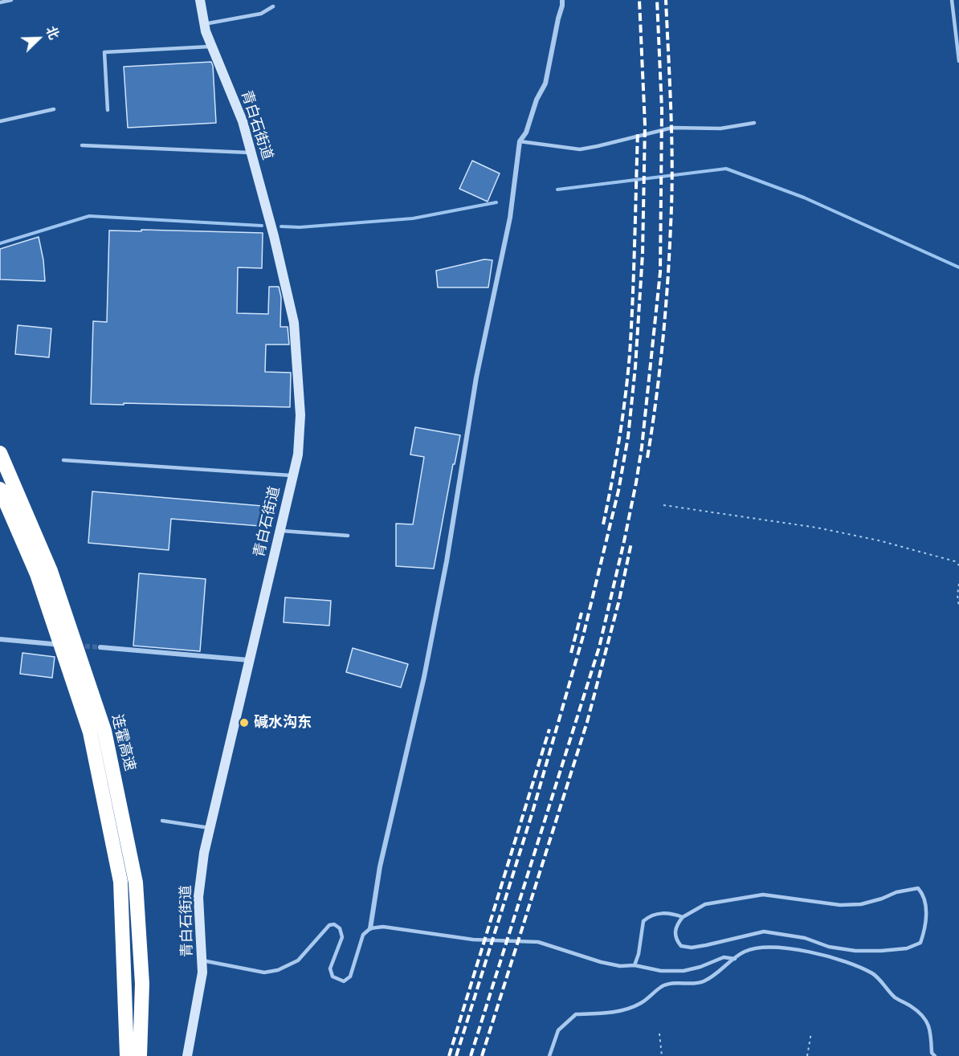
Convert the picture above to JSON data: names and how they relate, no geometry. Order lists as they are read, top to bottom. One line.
{"streets":{"highway":["连霍高速"],"street":["青白石街道"]},"places":["碱水沟东"],"north":"top right"}
